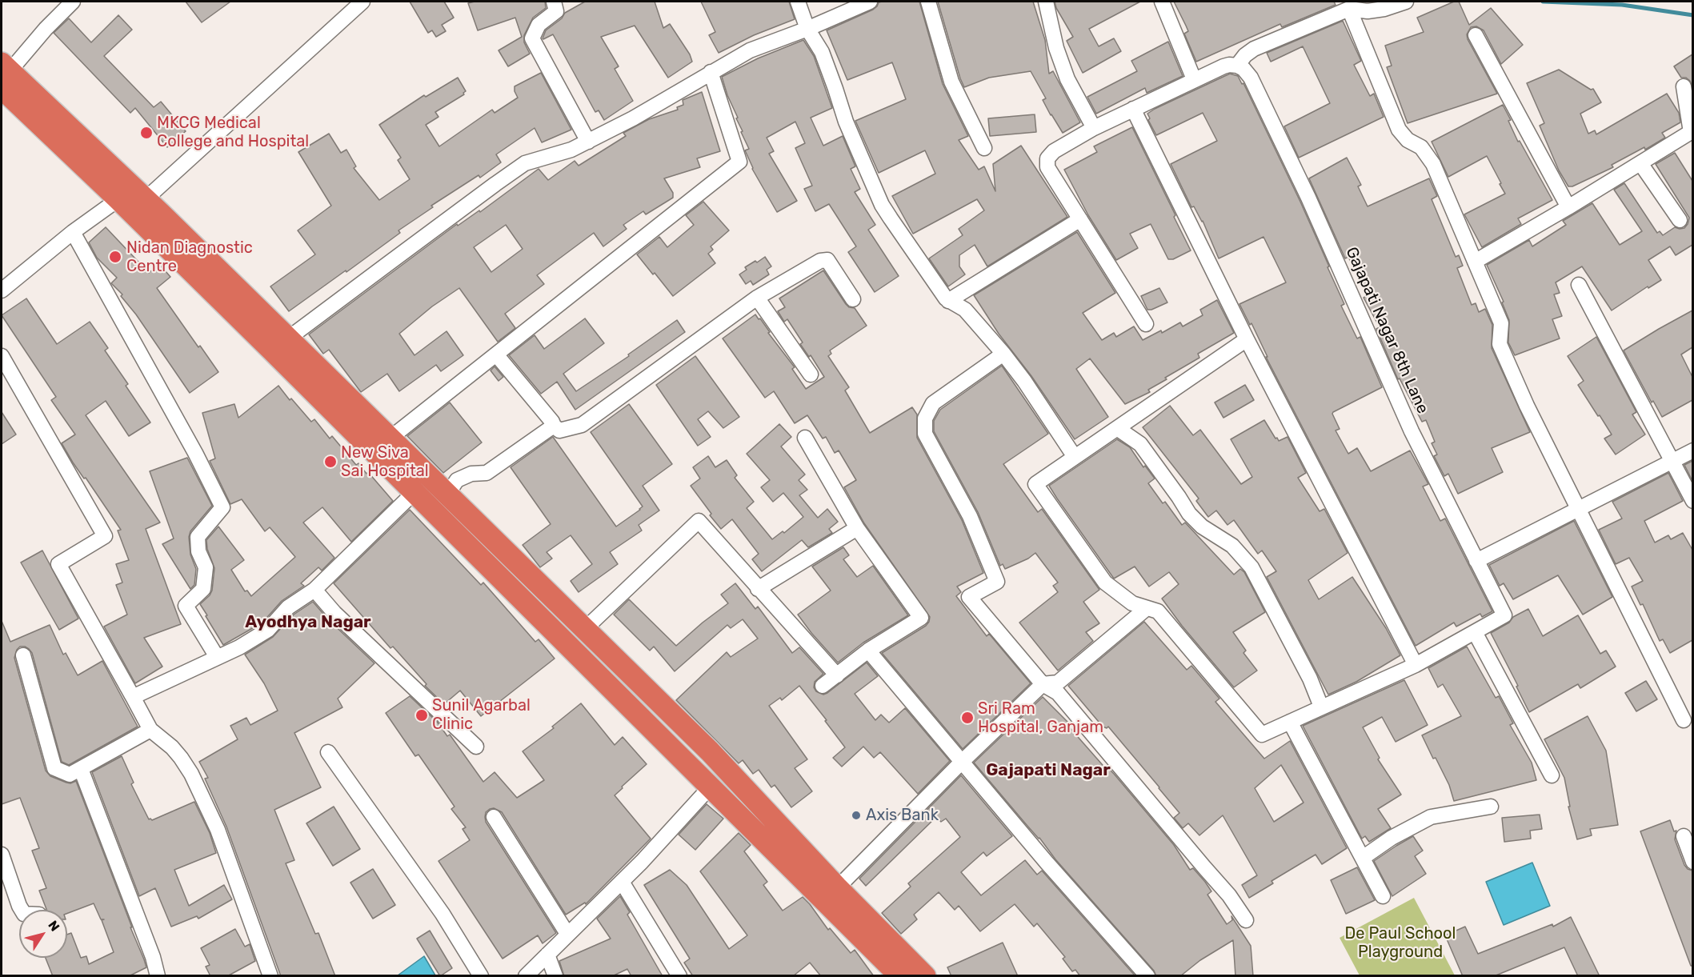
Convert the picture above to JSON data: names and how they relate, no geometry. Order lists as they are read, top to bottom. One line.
{"streets":{"street":["Gajapati Nagar 8th Lane"]},"districts":["Ayodhya Nagar","Gajapati Nagar"],"parks":["De Paul School Playground"],"places":["MKCG Medical College and Hospital","Nidan Diagnostic Centre","New Siva Sai Hospital","Sunil Agarbal Clinic","Sri Ram Hospital, Ganjam","Axis Bank"],"north":"top right"}
